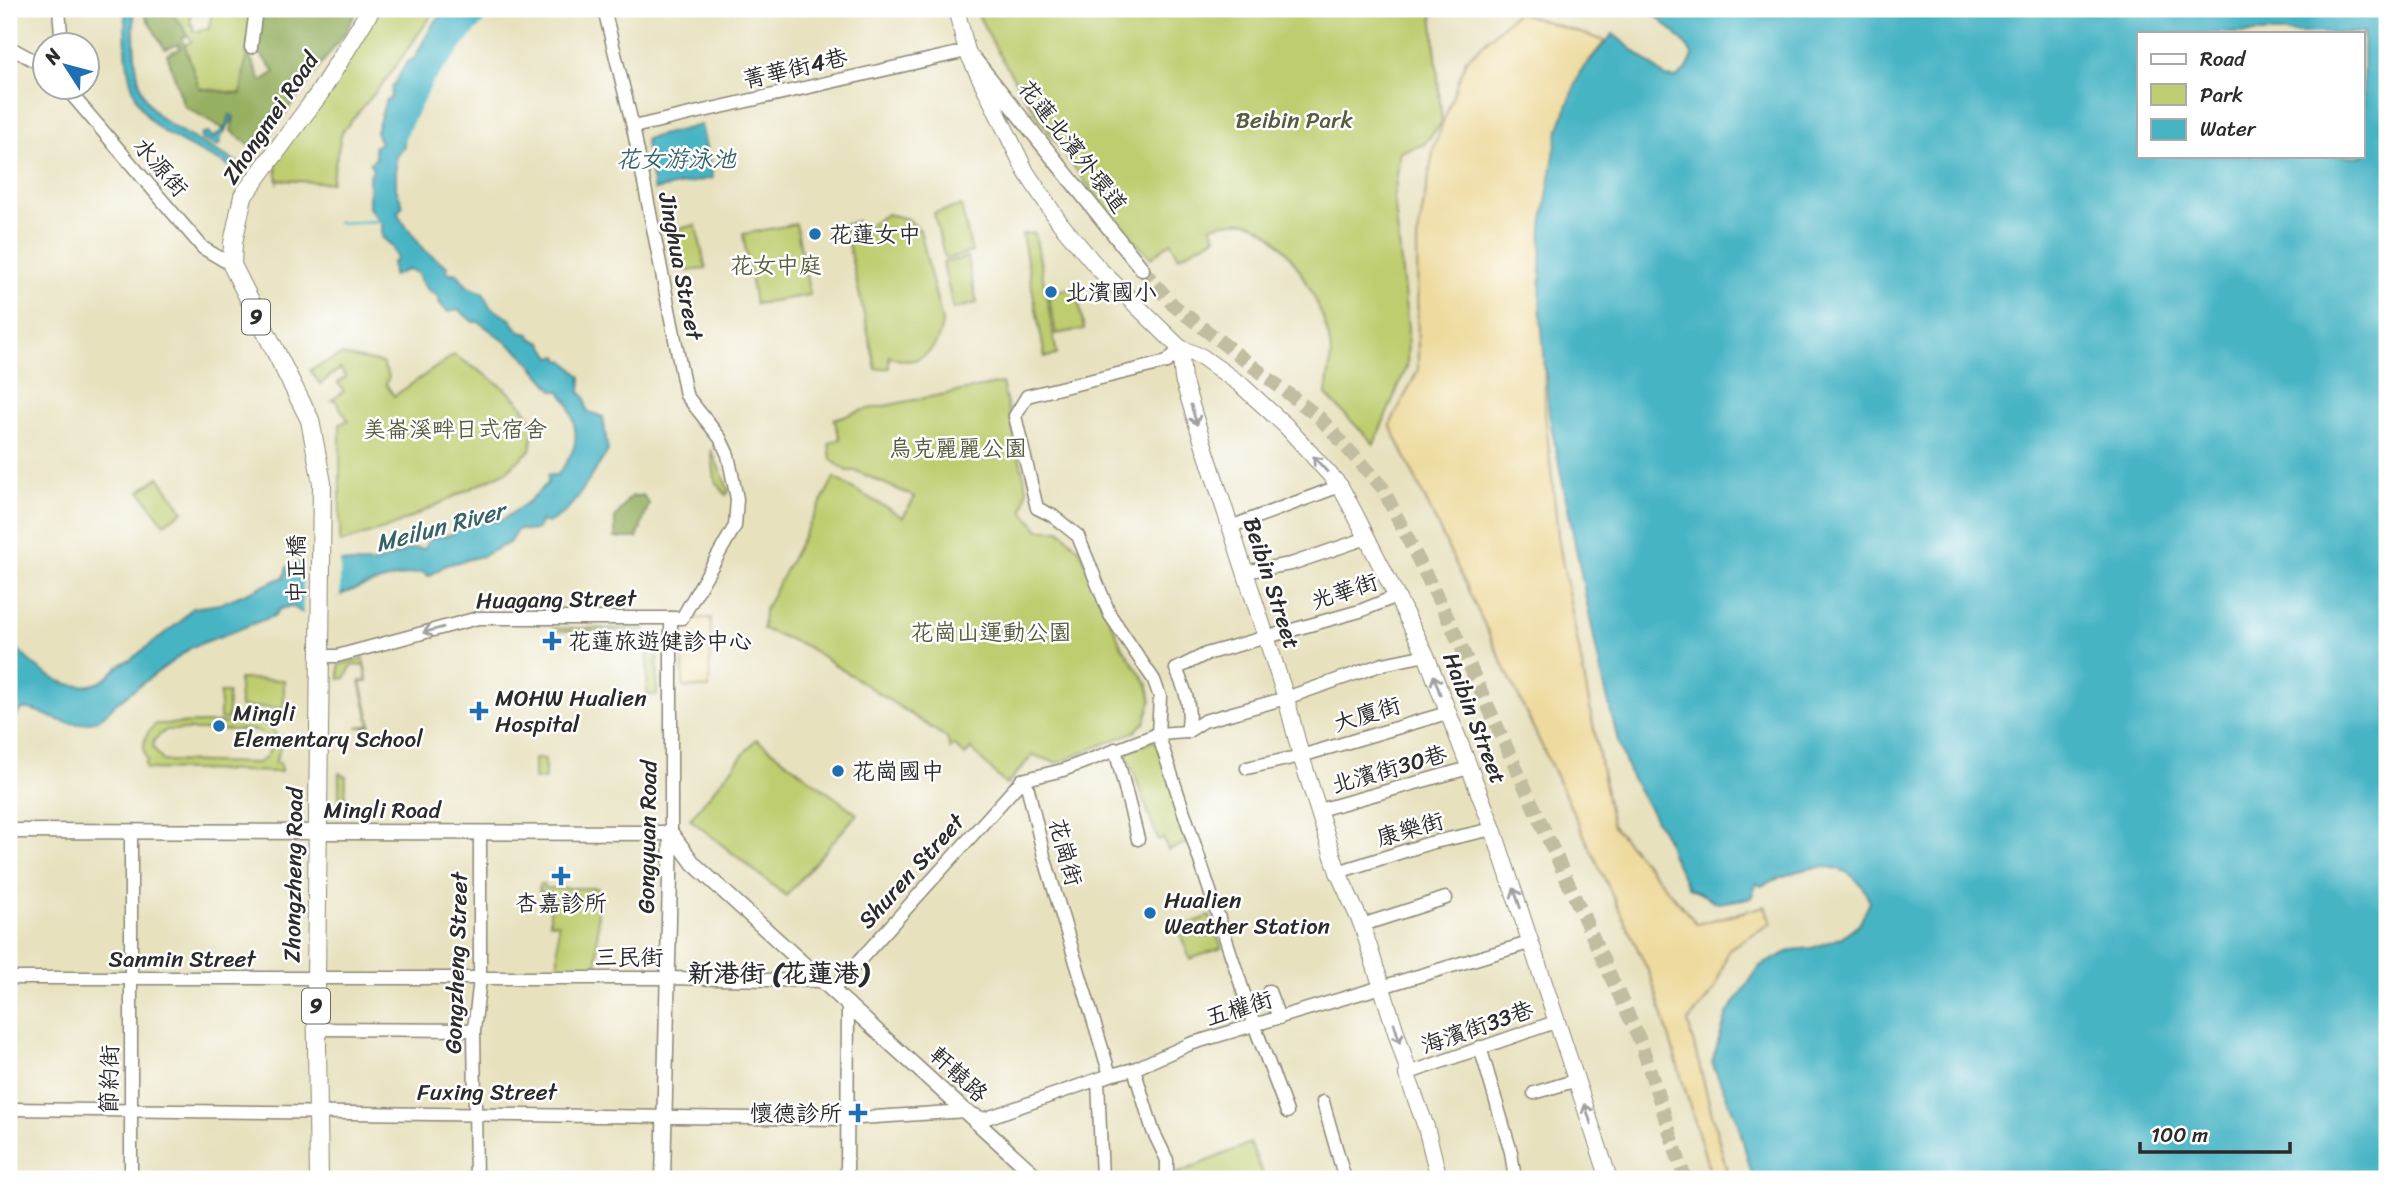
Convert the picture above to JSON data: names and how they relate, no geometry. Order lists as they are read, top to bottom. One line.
{"streets":{"main road":["Zhongmei Road","9","中正橋","Beibin Street","Haibin Street","Zhongzheng Road"],"street":["菁華街4巷","花蓮北濱外環道","水源街","Jinghua Street","光華街","Huagang Street","大廈街","北濱街30巷","Mingli Road","康樂街","Gongyuan Road","花崗街","Shuren Street","三民街","Sanmin Street","Gongzheng Street","五權街","海濱街33巷","軒轅路","節約街","Fuxing Street"]},"crossings":[["菁華街4巷","花蓮北濱外環道"],["菁華街4巷","Jinghua Street"],["Zhongmei Road","水源街"],["Zhongmei Road","中正橋"],["水源街","中正橋"],["Jinghua Street","Huagang Street"],["Jinghua Street","Gongyuan Road"],["中正橋","Huagang Street"],["中正橋","Zhongzheng Road"],["Beibin Street","光華街"],["Beibin Street","大廈街"],["Beibin Street","Haibin Street"],["Beibin Street","北濱街30巷"],["Beibin Street","康樂街"],["Beibin Street","五權街"],["Beibin Street","海濱街33巷"],["光華街","Haibin Street"],["Huagang Street","Gongyuan Road"],["Huagang Street","Zhongzheng Road"],["大廈街","Haibin Street"],["Haibin Street","北濱街30巷"],["Haibin Street","康樂街"],["Haibin Street","五權街"],["Haibin Street","海濱街33巷"],["Mingli Road","Gongyuan Road"],["Mingli Road","Zhongzheng Road"],["Mingli Road","Gongzheng Street"],["Mingli Road","軒轅路"],["Mingli Road","節約街"],["Gongyuan Road","三民街"],["Gongyuan Road","軒轅路"],["Gongyuan Road","Fuxing Street"],["花崗街","Shuren Street"],["花崗街","五權街"],["Shuren Street","三民街"],["Shuren Street","軒轅路"],["Zhongzheng Road","Sanmin Street"],["Zhongzheng Road","Fuxing Street"],["三民街","Sanmin Street"],["三民街","Gongzheng Street"],["三民街","軒轅路"],["Sanmin Street","Gongzheng Street"],["Sanmin Street","節約街"],["Gongzheng Street","Fuxing Street"],["五權街","軒轅路"],["五權街","Fuxing Street"],["軒轅路","Fuxing Street"],["節約街","Fuxing Street"]],"one_way":["Huagang Street","Haibin Street"],"districts":["新港街 (花蓮港)"],"water":["花女游泳池","Meilun River"],"parks":["Beibin Park","花女中庭","美崙溪畔日式宿舍","烏克麗麗公園","花崗山運動公園"],"places":{"other":["花蓮女中","北濱國小","Mingli Elementary School","花崗國中","Hualien Weather Station"],"health":["花蓮旅遊健診中心","MOHW Hualien Hospital","杏嘉診所","懷德診所"]},"legend":["Road","Park","Water"],"scale_bar":"100 m","north":"top left"}
